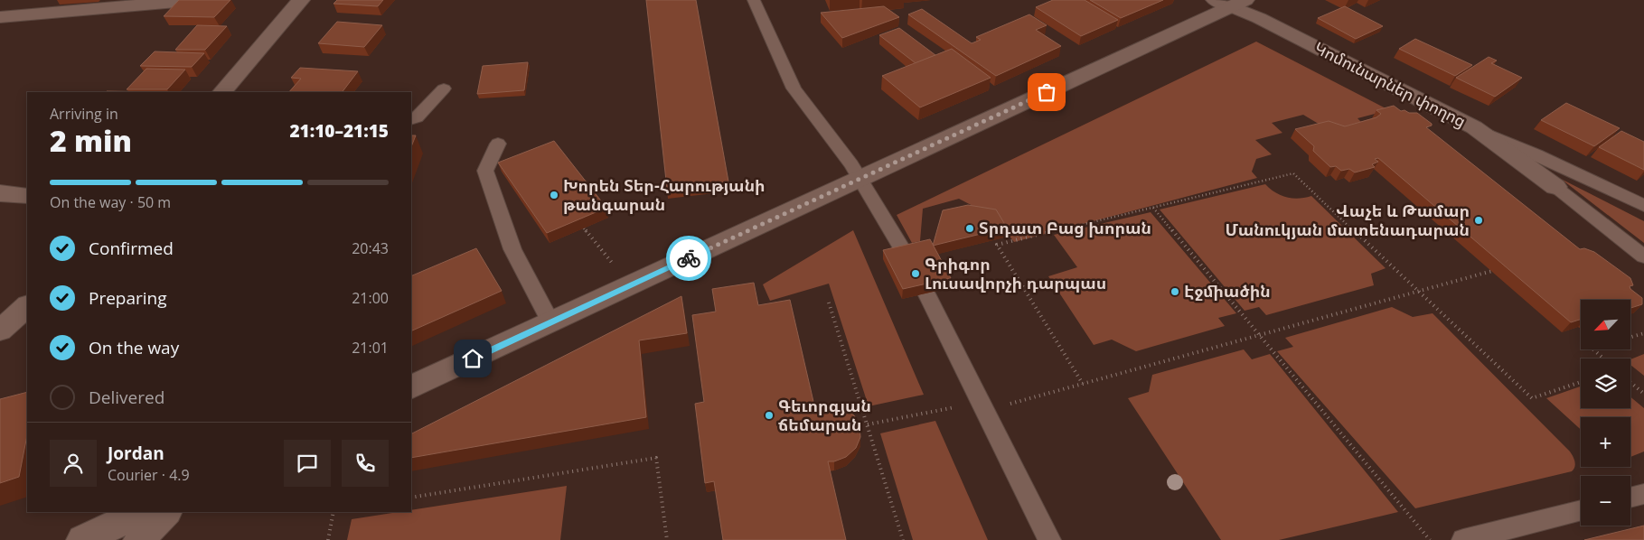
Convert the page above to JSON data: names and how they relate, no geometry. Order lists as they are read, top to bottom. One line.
{"streets":{"main road":["Կոմունարներ փողոց"]},"places":["Խորեն Տեր-Հարությանի թանգարան","Վաչե և Թամար Մանուկյան մատենադարան","Տրդատ Բաց խորան","Գրիգոր Լուսավորչի դարպաս","Էջմիածին","Գեւորգյան ճեմարան"],"north":"bottom left","page":{"heading":["2 min","Arriving in","21:10–21:15"],"panel":["Jordan","Courier · 4.9"],"bar":"On the way · 50 m","list":[["Confirmed","20:43"],["Preparing","21:00"],["On the way","21:01"],"Delivered"],"map_buttons":["+","−"]}}
